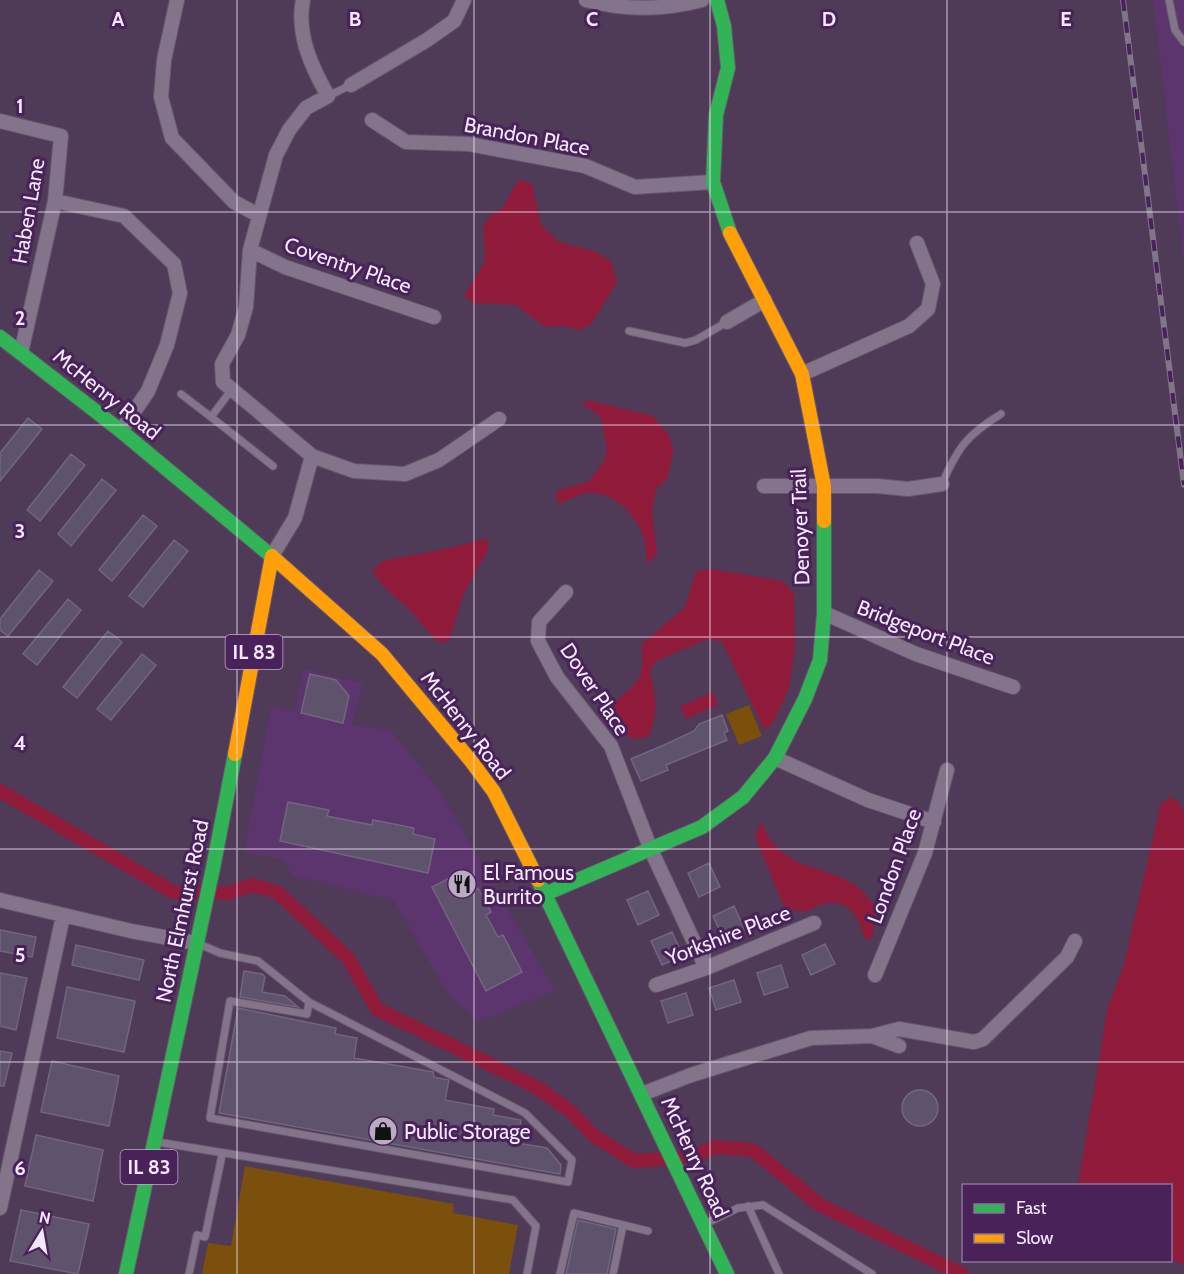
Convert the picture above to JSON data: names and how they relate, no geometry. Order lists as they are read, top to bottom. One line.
{"streets":{"main road":["McHenry Road","Denoyer Trail","IL 83","North Elmhurst Road"],"street":["Brandon Place","Haben Lane","Coventry Place","Bridgeport Place","Dover Place","London Place","Yorkshire Place"]},"crossings":[["Brandon Place","Denoyer Trail"],["Haben Lane","McHenry Road"],["McHenry Road","Denoyer Trail"],["McHenry Road","North Elmhurst Road"],["Denoyer Trail","Bridgeport Place"],["Denoyer Trail","Dover Place"],["Dover Place","Yorkshire Place"]],"places":{"restaurant":["El Famous Burrito"],"shop":["Public Storage"]},"legend":["Fast","Slow"],"north":"top","grid":{"columns":["A","B","C","D","E"],"rows":["1","2","3","4","5","6"]}}
